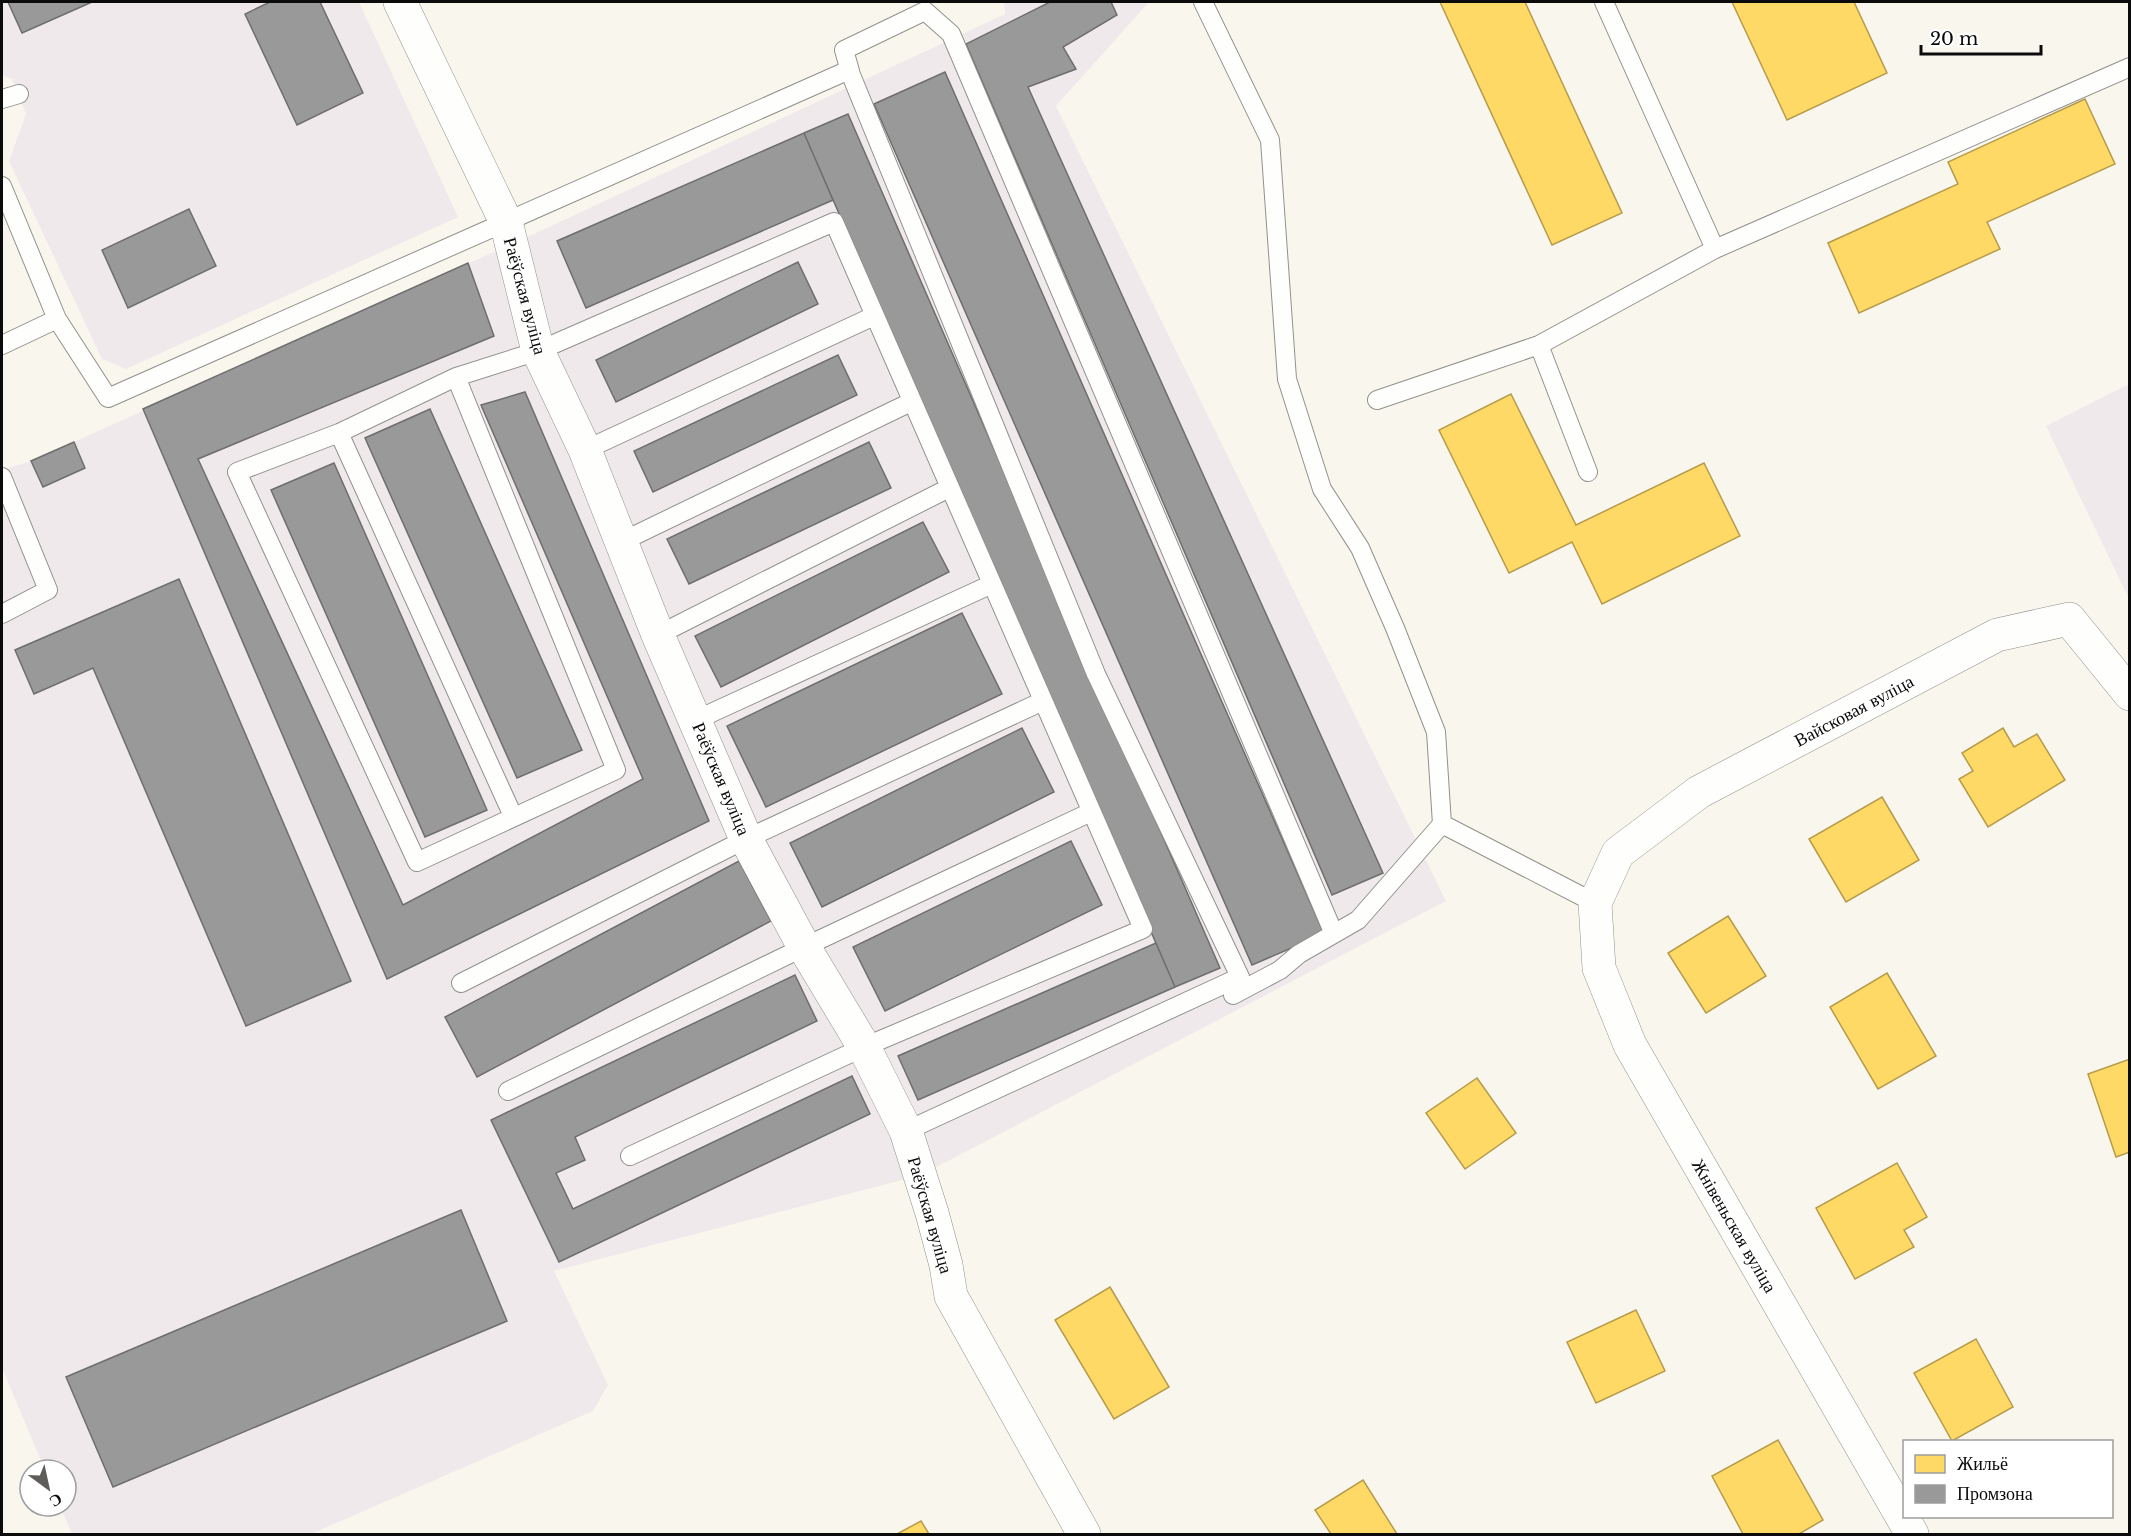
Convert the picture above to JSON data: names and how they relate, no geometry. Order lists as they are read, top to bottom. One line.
{"streets":{"street":["Раёўская вуліца","Вайсковая вуліца","Жнівеньская вуліца"]},"crossings":[["Вайсковая вуліца","Жнівеньская вуліца"]],"legend":["Жильё","Промзона"],"scale_bar":"20 m","north":"bottom right"}
